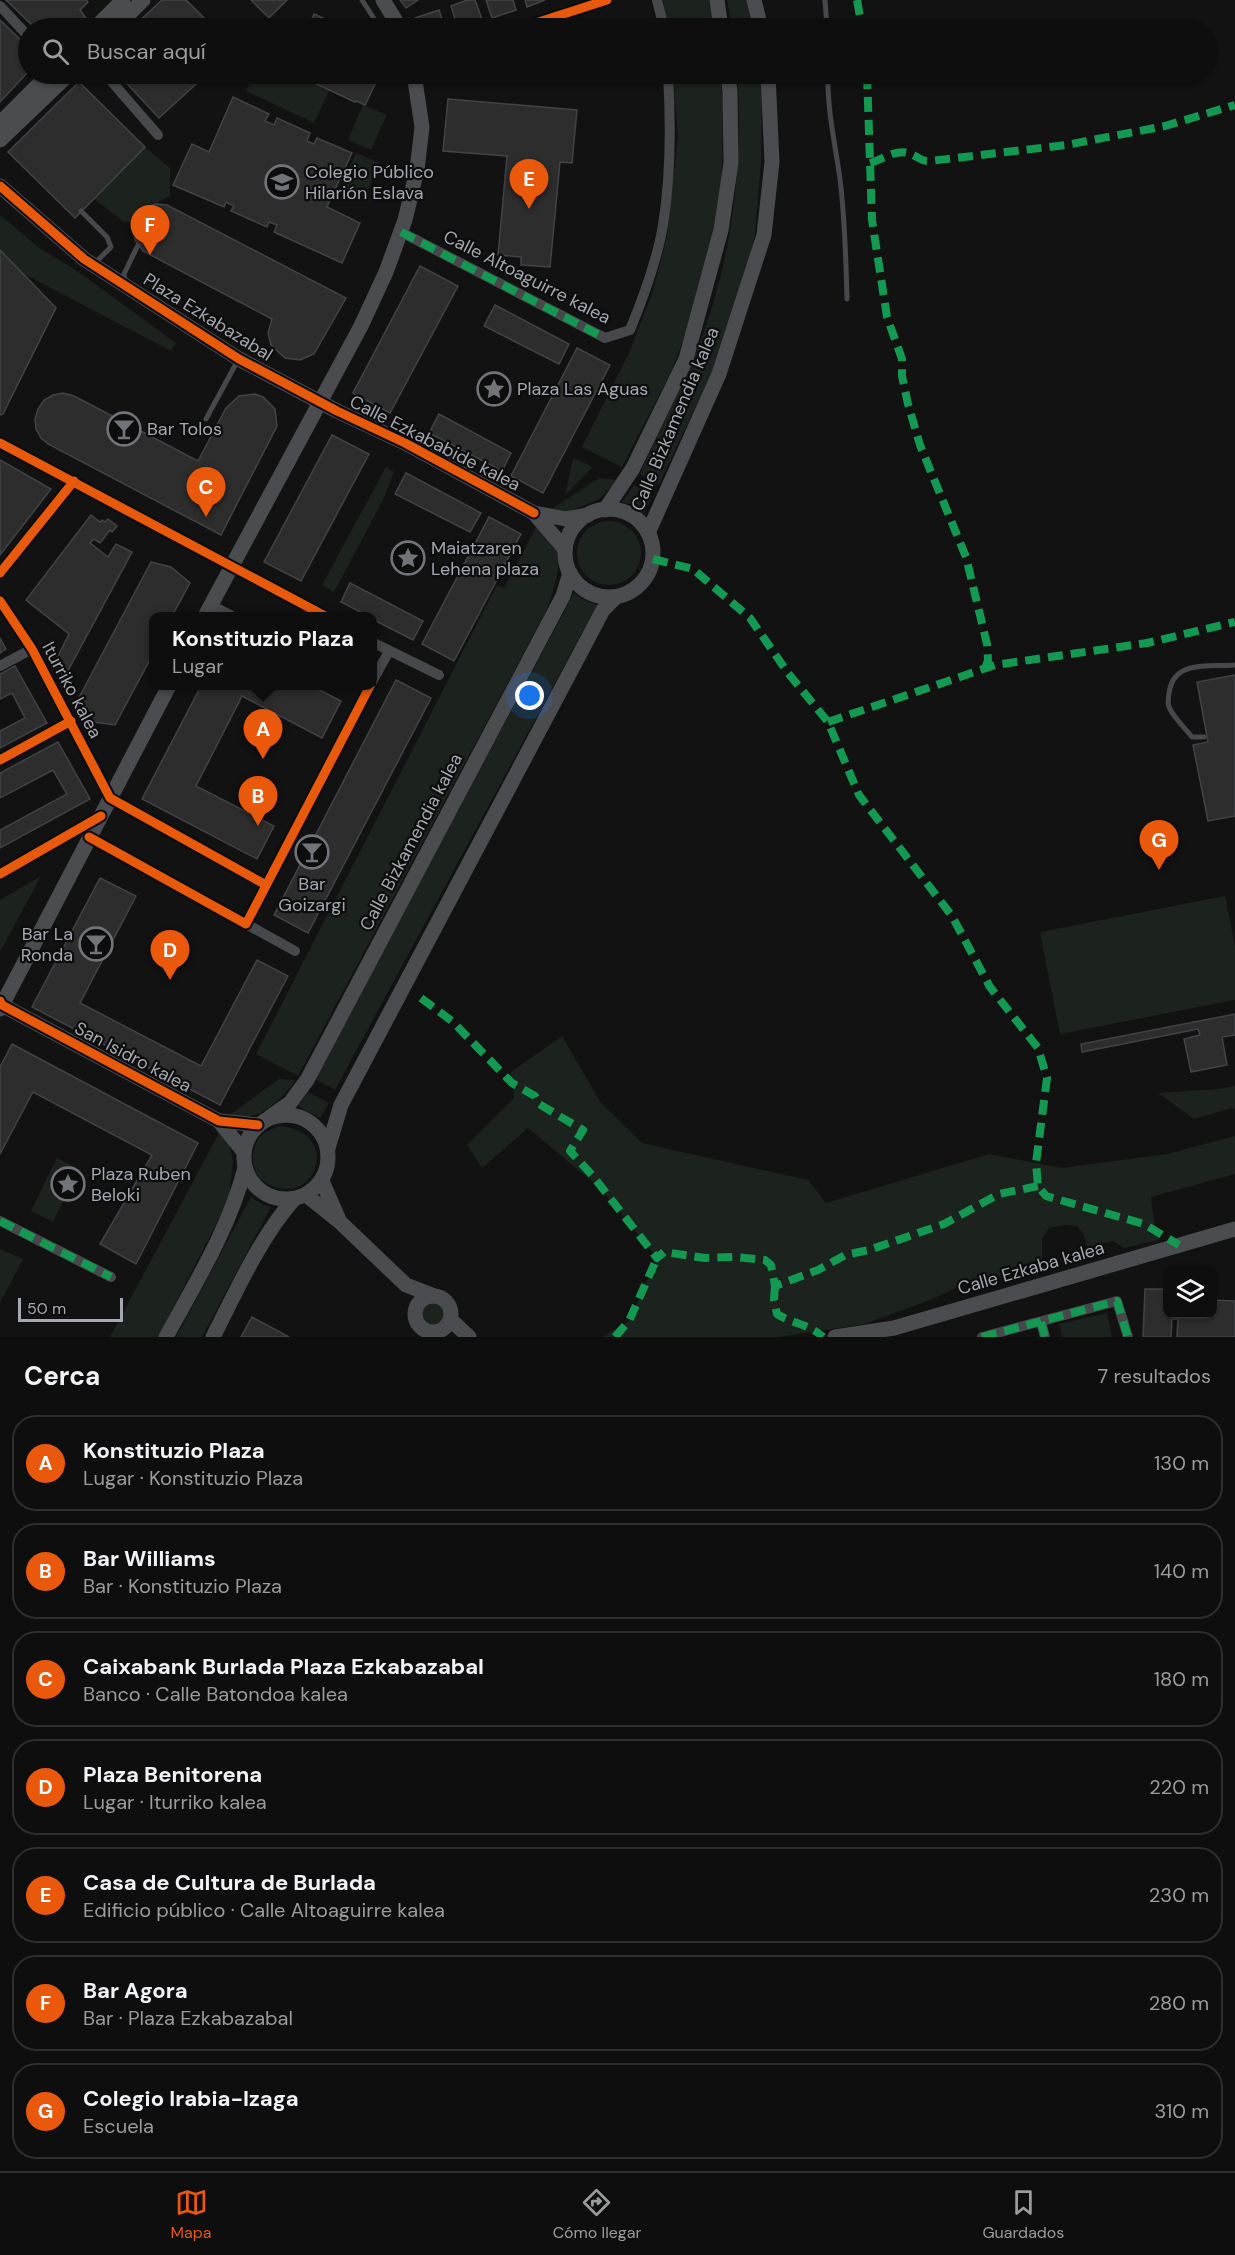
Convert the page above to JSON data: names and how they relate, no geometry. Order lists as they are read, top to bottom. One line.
{"streets":{"main road":["Plaza Ezkabazabal","Calle Bizkamendia kalea","Calle Ezkababide kalea","San Isidro kalea","Calle Ezkaba kalea"],"street":["Calle Altoaguirre kalea","Iturriko kalea"]},"crossings":[["Plaza Ezkabazabal","Calle Ezkababide kalea"],["Calle Bizkamendia kalea","Calle Ezkababide kalea"],["Calle Bizkamendia kalea","San Isidro kalea"]],"places":{"school or university":["Colegio Público Hilarión Eslava"],"place":["Plaza Las Aguas","Maiatzaren Lehena plaza","Plaza Ruben Beloki"],"bar":["Bar Tolos","Bar Goizargi","Bar La Ronda"]},"scale_bar":"50 m","page":{"search":"Buscar aquí","pins":["E","F","C","A","B","G","D"],"popup":["Konstituzio Plaza","Lugar"],"scale":"50 m","heading":["Cerca","7 resultados"],"list":[{"mark":"A","name":"Konstituzio Plaza","note":"Lugar · Konstituzio Plaza","value":"130 m"},{"mark":"B","name":"Bar Williams","note":"Bar · Konstituzio Plaza","value":"140 m"},{"mark":"C","name":"Caixabank Burlada Plaza Ezkabazabal","note":"Banco · Calle Batondoa kalea","value":"180 m"},{"mark":"D","name":"Plaza Benitorena","note":"Lugar · Iturriko kalea","value":"220 m"},{"mark":"E","name":"Casa de Cultura de Burlada","note":"Edificio público · Calle Altoaguirre kalea","value":"230 m"},{"mark":"F","name":"Bar Agora","note":"Bar · Plaza Ezkabazabal","value":"280 m"},{"mark":"G","name":"Colegio Irabia-Izaga","note":"Escuela","value":"310 m"}],"nav":["Mapa","Cómo llegar","Guardados"]}}
